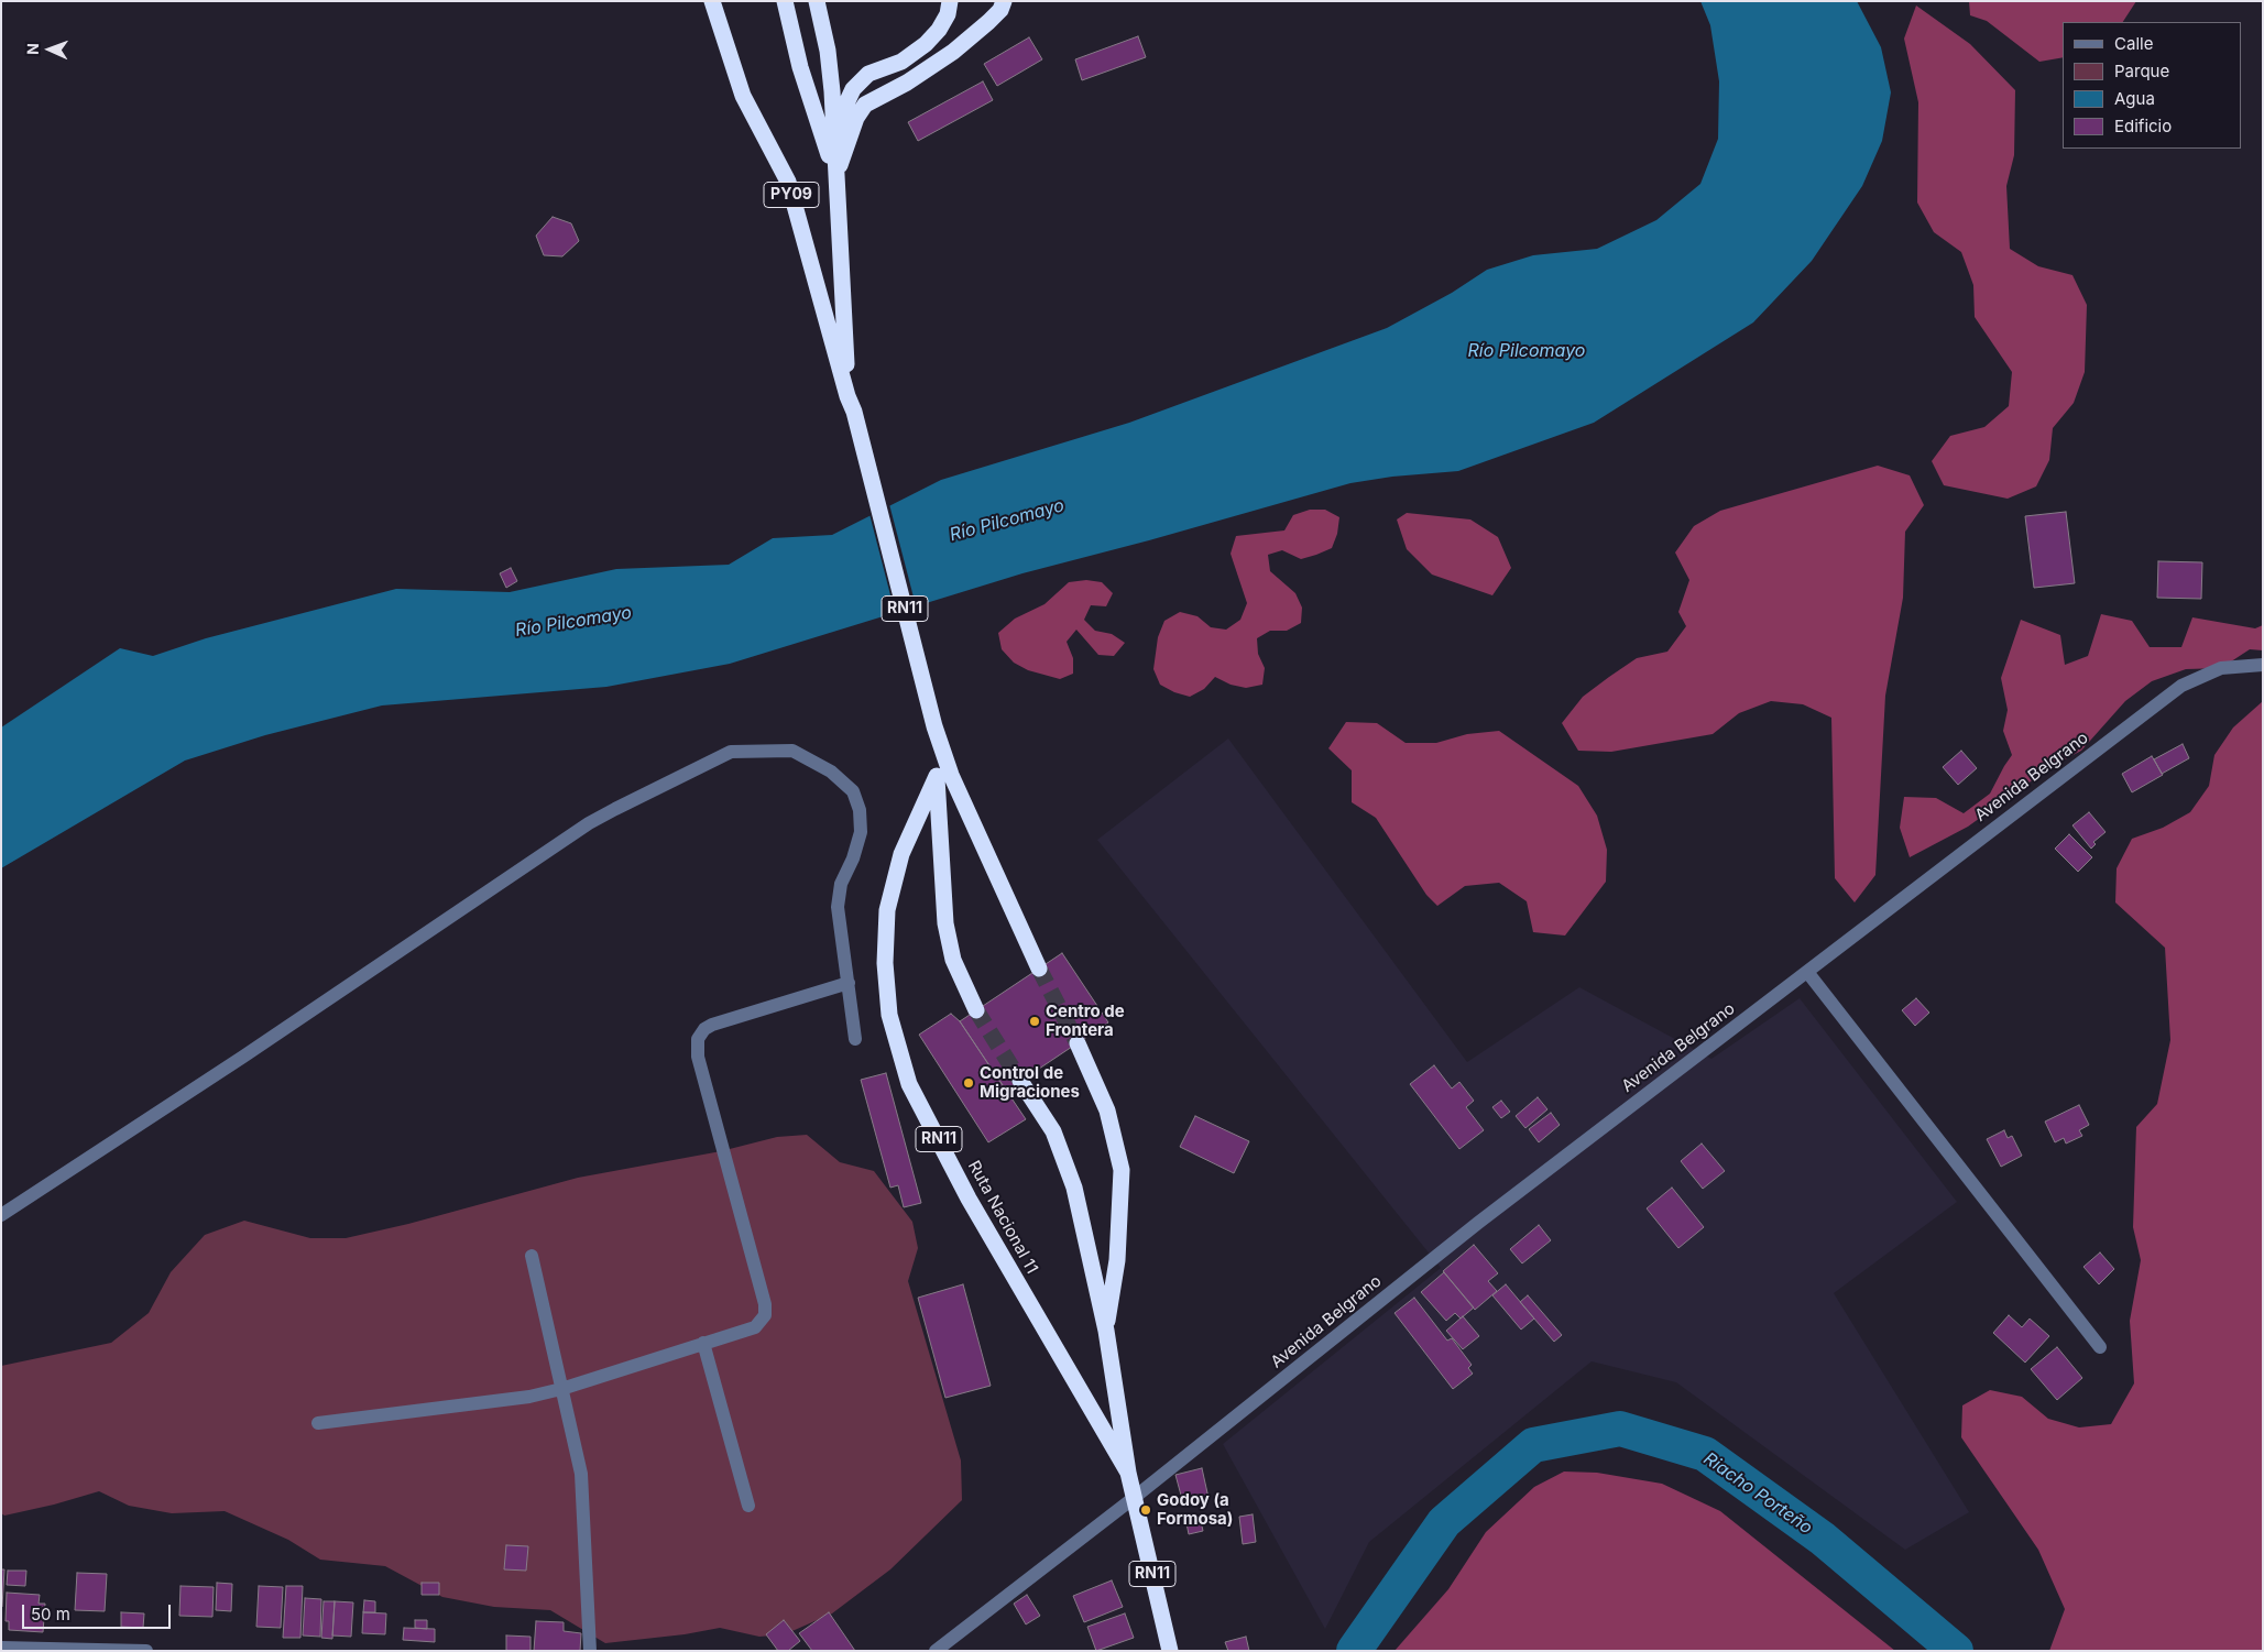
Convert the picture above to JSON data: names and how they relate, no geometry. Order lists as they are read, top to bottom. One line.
{"streets":{"highway":["PY09","RN11","Ruta Nacional 11"],"street":["Avenida Belgrano"]},"crossings":[["PY09","Ruta Nacional 11"],["Avenida Belgrano","Ruta Nacional 11"]],"water":["Río Pilcomayo","Riacho Porteño"],"places":["Centro de Frontera","Control de Migraciones","Godoy (a Formosa)"],"legend":["Calle","Parque","Agua","Edificio"],"scale_bar":"50 m","north":"left"}
